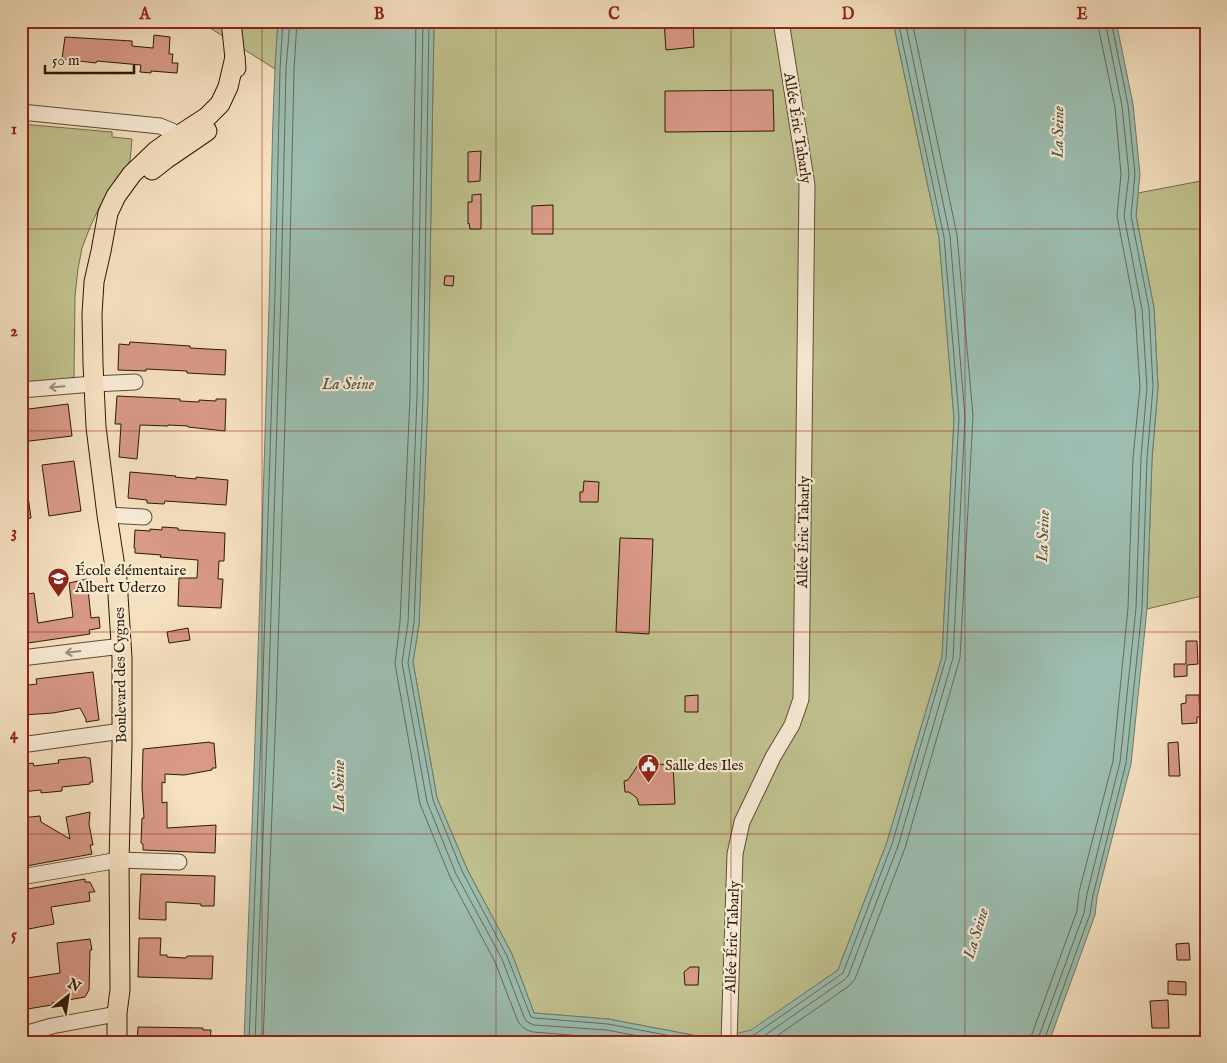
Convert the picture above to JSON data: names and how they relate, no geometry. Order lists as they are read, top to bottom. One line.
{"streets":{"main road":["Boulevard des Cygnes"],"street":["Allée Éric Tabarly"]},"water":["La Seine"],"places":{"school or university":["École élémentaire Albert Uderzo"],"public building":["Salle des Iles"]},"scale_bar":"50 m","north":"top right","grid":{"columns":["A","B","C","D","E"],"rows":["1","2","3","4","5"]}}
